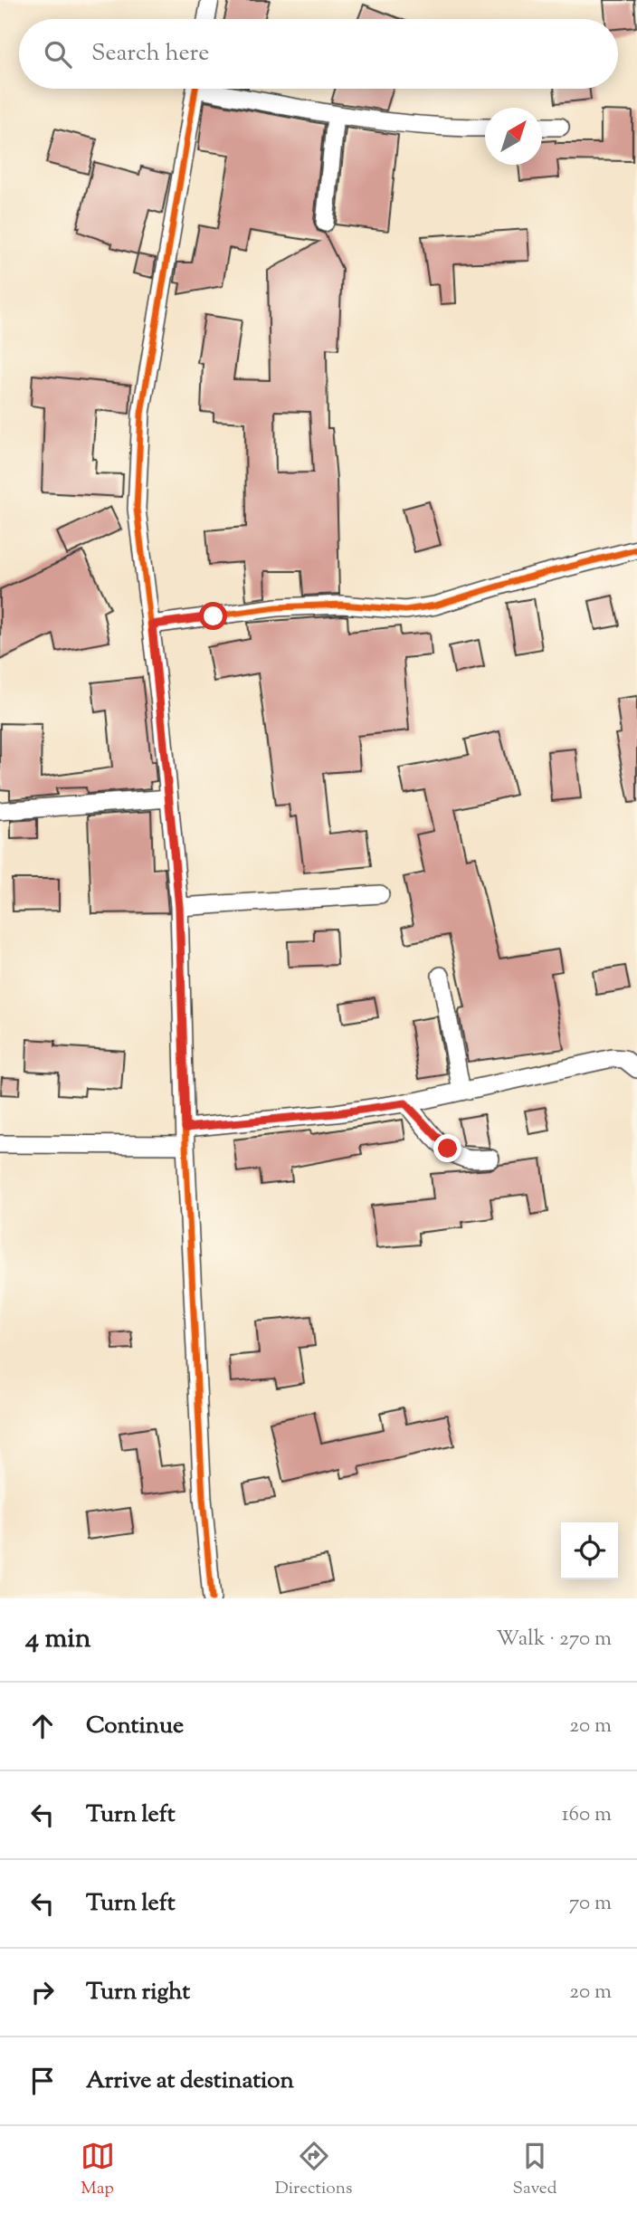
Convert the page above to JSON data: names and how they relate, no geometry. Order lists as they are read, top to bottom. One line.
{"north":"top right","page":{"search":"Search here","heading":["4 min","Walk · 270 m"],"list":[["Continue","20 m"],["Turn left","160 m"],["Turn left","70 m"],["Turn right","20 m"],"Arrive at destination"],"nav":["Map","Directions","Saved"]}}
